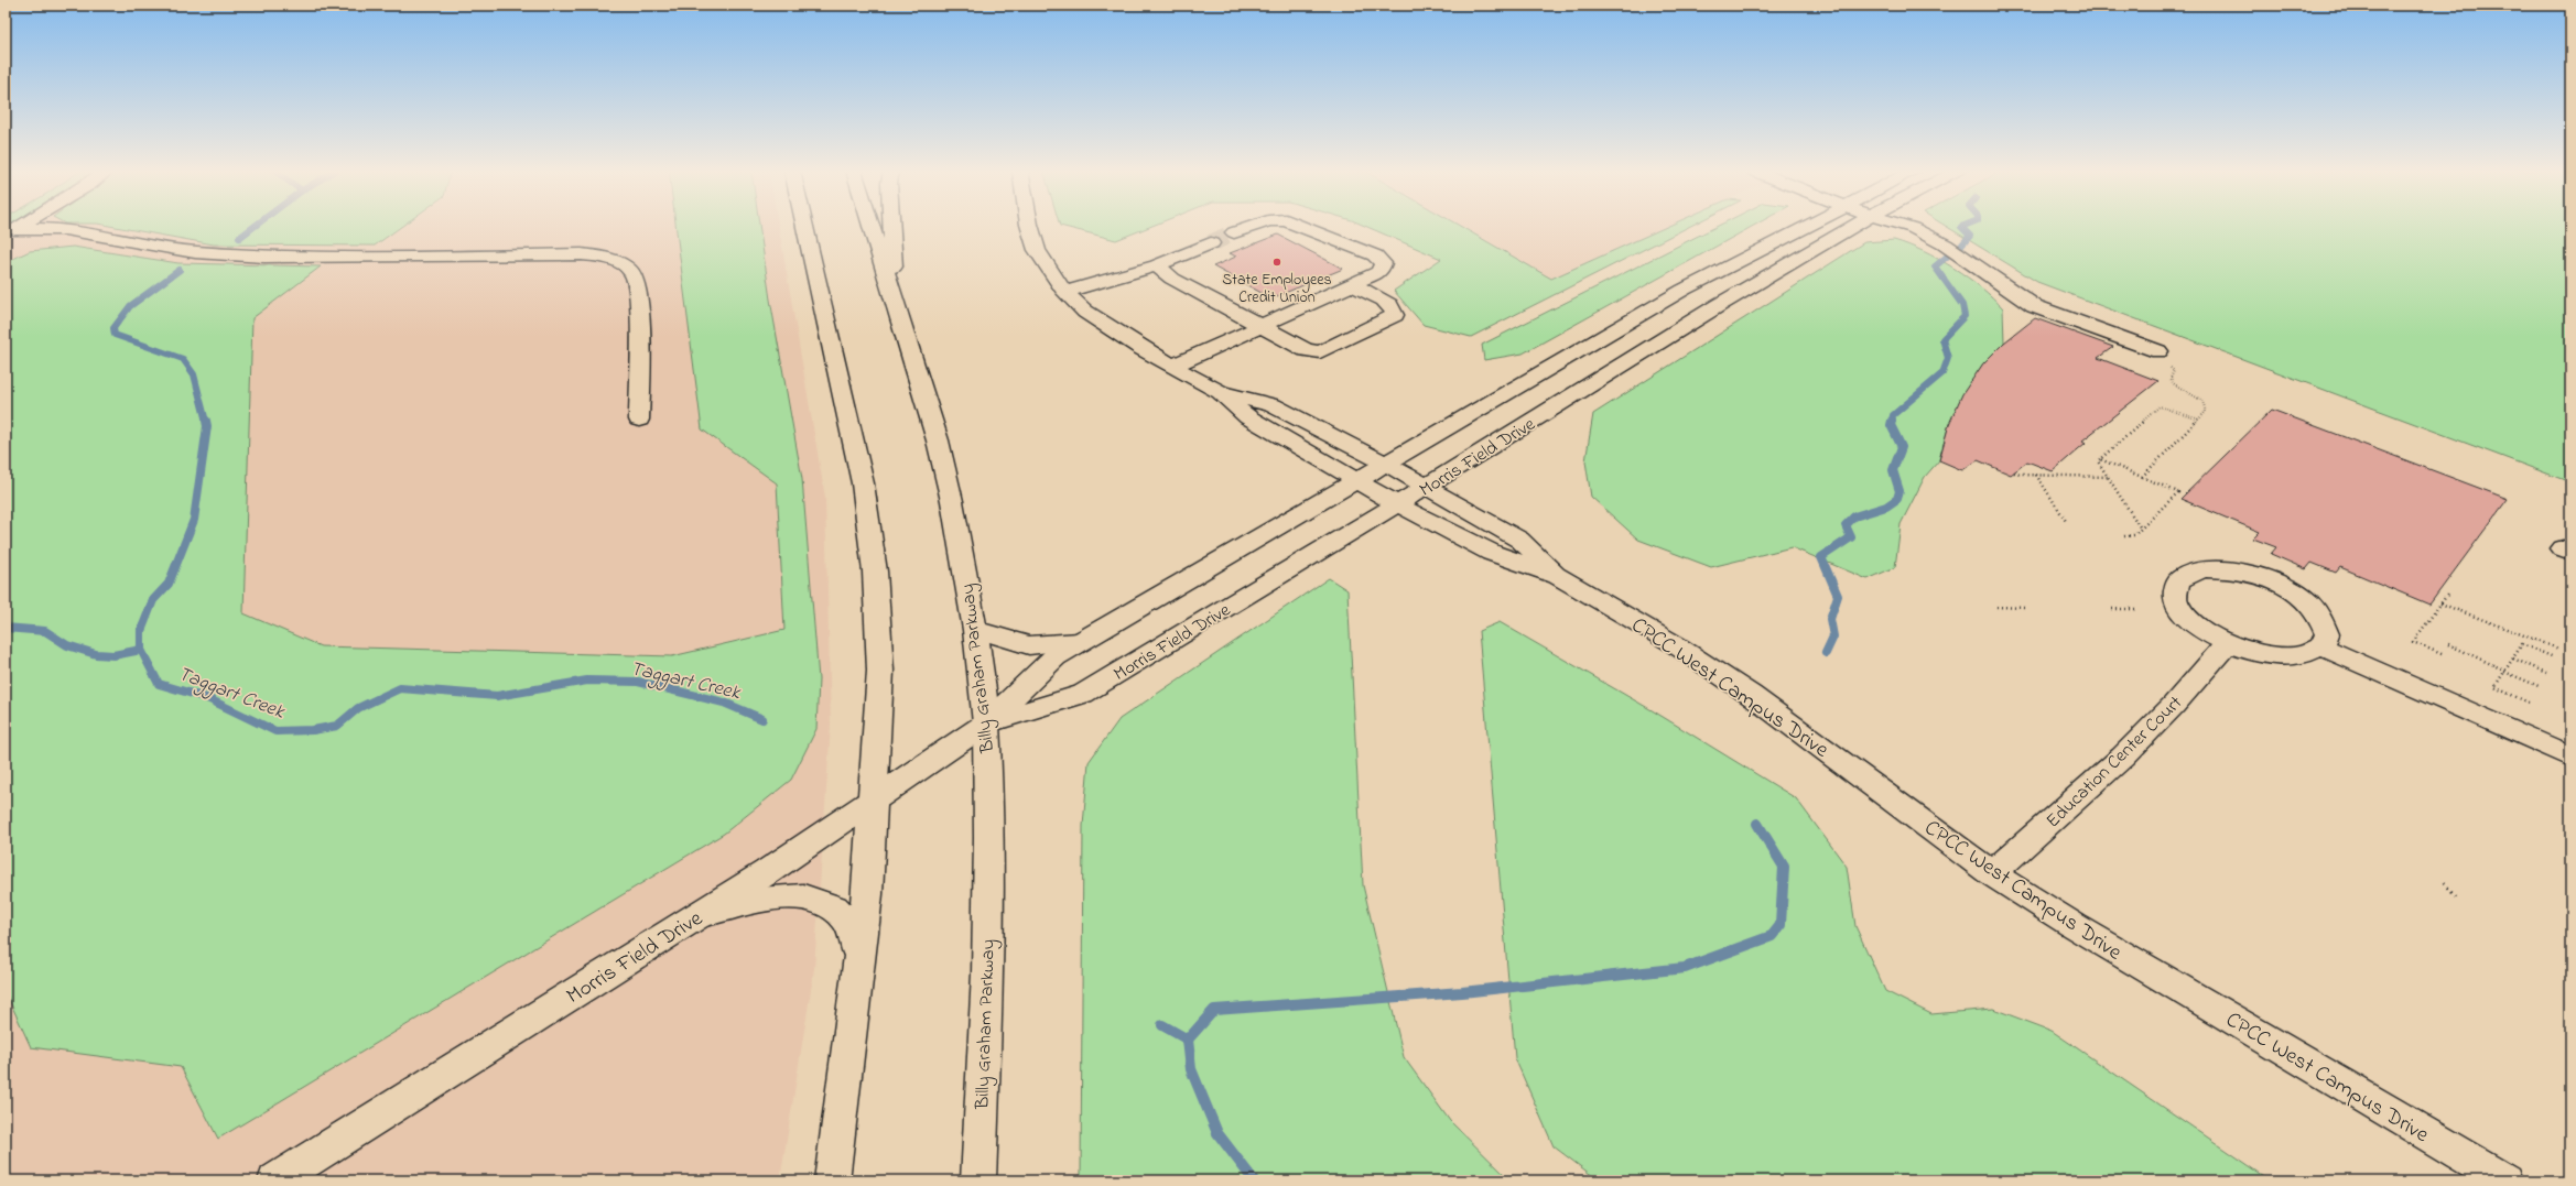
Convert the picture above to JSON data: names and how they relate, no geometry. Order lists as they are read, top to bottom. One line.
{"streets":{"main road":["Morris Field Drive","Billy Graham Parkway","CPCC West Campus Drive","Education Center Court"]},"crossings":[["Morris Field Drive","Billy Graham Parkway"],["Morris Field Drive","CPCC West Campus Drive"],["CPCC West Campus Drive","Education Center Court"]],"water":["Taggart Creek"],"places":["State Employees Credit Union"]}
